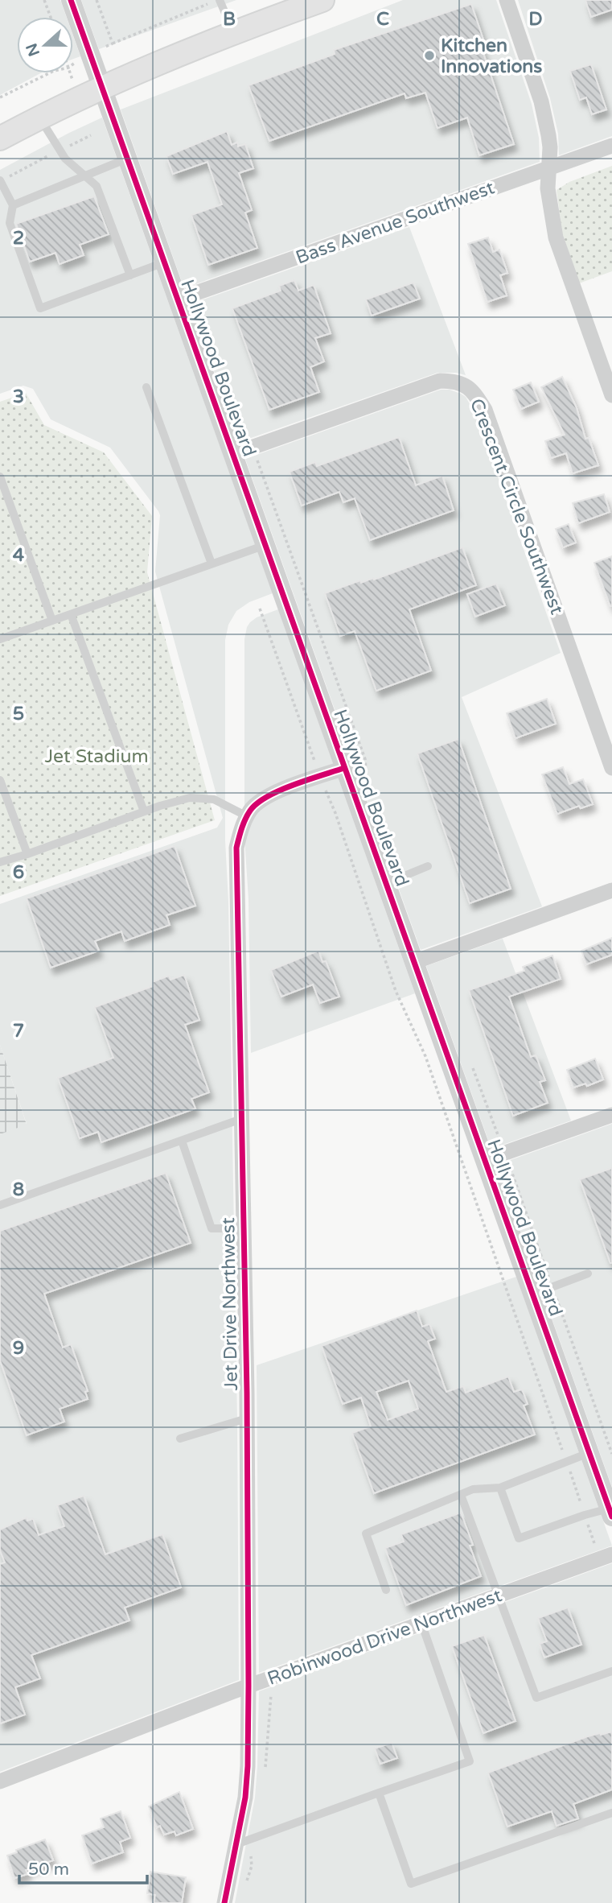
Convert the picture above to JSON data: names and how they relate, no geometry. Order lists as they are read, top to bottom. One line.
{"streets":{"street":["Bass Avenue Southwest","Hollywood Boulevard","Crescent Circle Southwest","Jet Drive Northwest","Robinwood Drive Northwest"]},"crossings":[["Bass Avenue Southwest","Hollywood Boulevard"],["Hollywood Boulevard","Crescent Circle Southwest"],["Hollywood Boulevard","Jet Drive Northwest"],["Jet Drive Northwest","Robinwood Drive Northwest"]],"parks":["Jet Stadium"],"places":["Kitchen Innovations"],"scale_bar":"50 m","north":"left","grid":{"columns":["B","C","D"],"rows":["2","3","4","5","6","7","8","9"]}}
